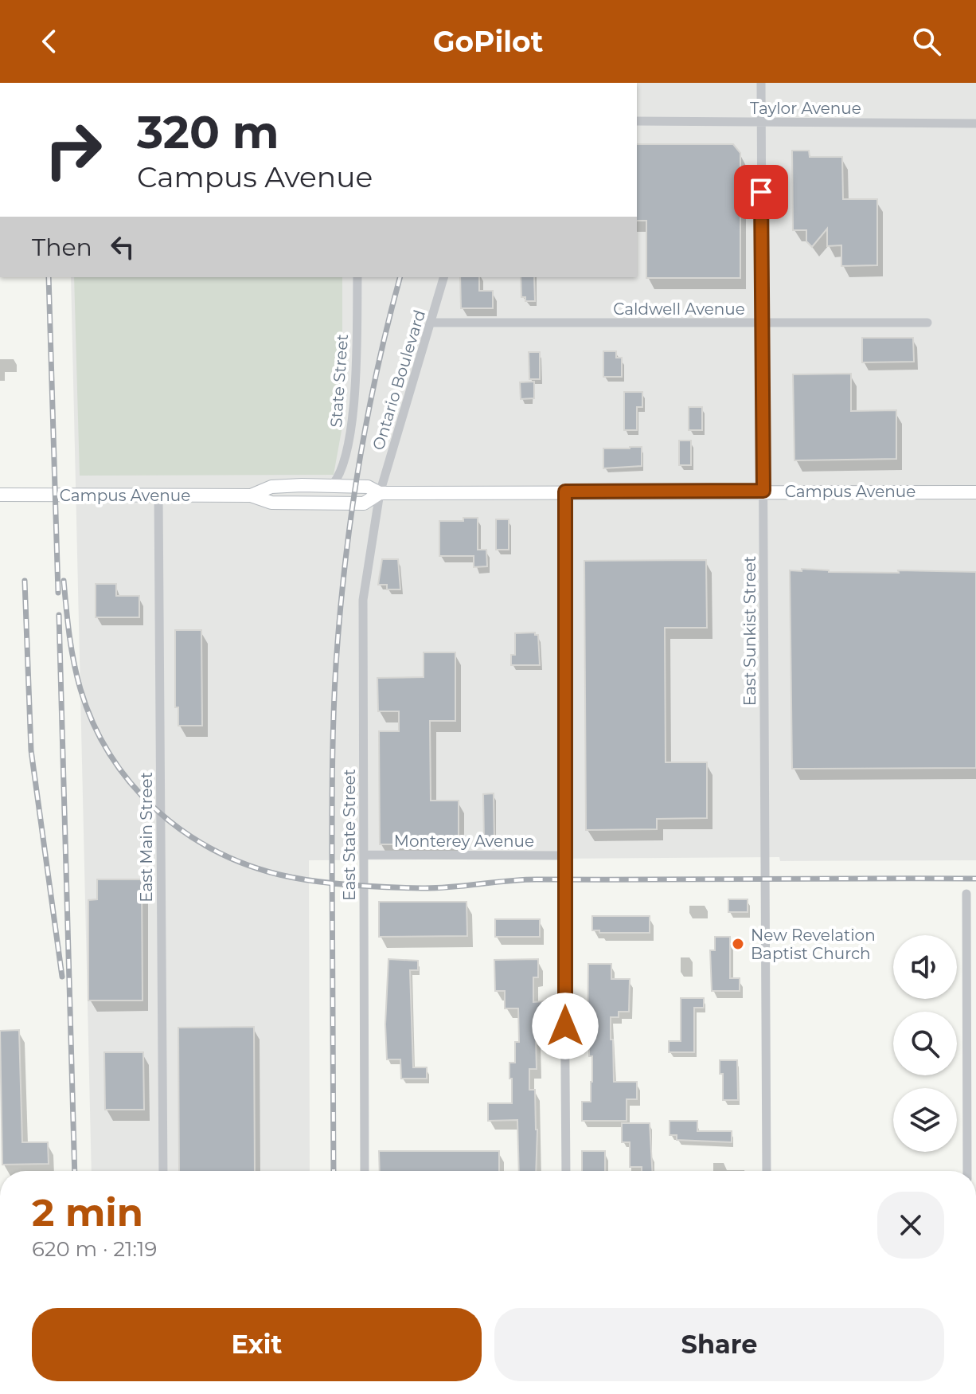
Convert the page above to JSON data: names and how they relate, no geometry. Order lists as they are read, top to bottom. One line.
{"streets":{"street":["Taylor Avenue","Caldwell Avenue","Ontario Boulevard","State Street","Campus Avenue","East Sunkist Street","East State Street","East Main Street","Monterey Avenue"]},"crossings":[["Taylor Avenue","East Sunkist Street"],["Caldwell Avenue","Ontario Boulevard"],["Caldwell Avenue","East Sunkist Street"],["Ontario Boulevard","Campus Avenue"],["Ontario Boulevard","East State Street"],["State Street","Campus Avenue"],["Campus Avenue","East Sunkist Street"],["Campus Avenue","East State Street"],["Campus Avenue","East Main Street"],["East State Street","Monterey Avenue"]],"places":["New Revelation Baptist Church"],"page":{"header":"GoPilot","turn":["320 m","Campus Avenue"],"then":"Then","heading":["2 min","620 m · 21:19"],"buttons":["Exit","Share"]}}
